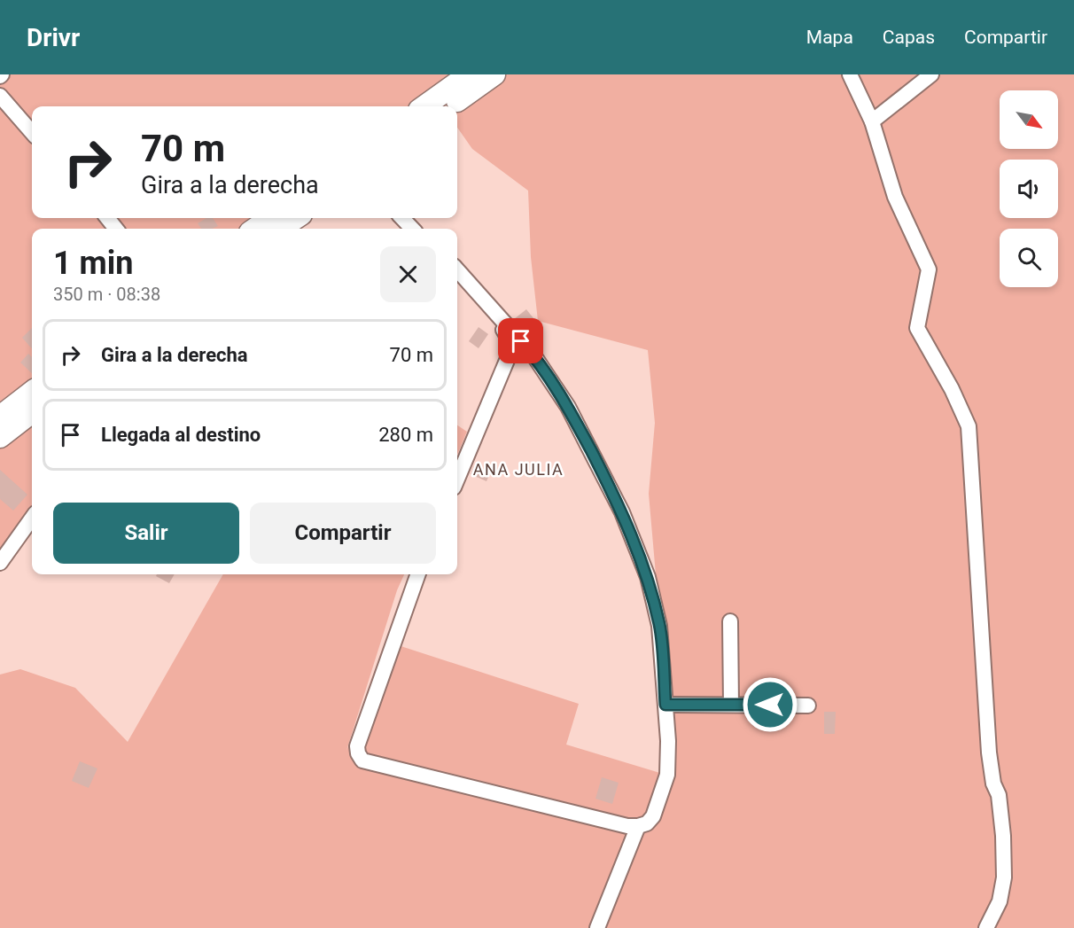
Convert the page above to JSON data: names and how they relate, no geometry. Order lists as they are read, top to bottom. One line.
{"districts":["ANA JULIA"],"north":"bottom right","page":{"header":"Drivr","nav":["Mapa","Capas","Compartir"],"turn":["70 m","Gira a la derecha"],"heading":["1 min","350 m · 08:38"],"list":[{"name":"Gira a la derecha","value":"70 m"},{"name":"Llegada al destino","value":"280 m"}],"buttons":["Salir","Compartir"]}}
